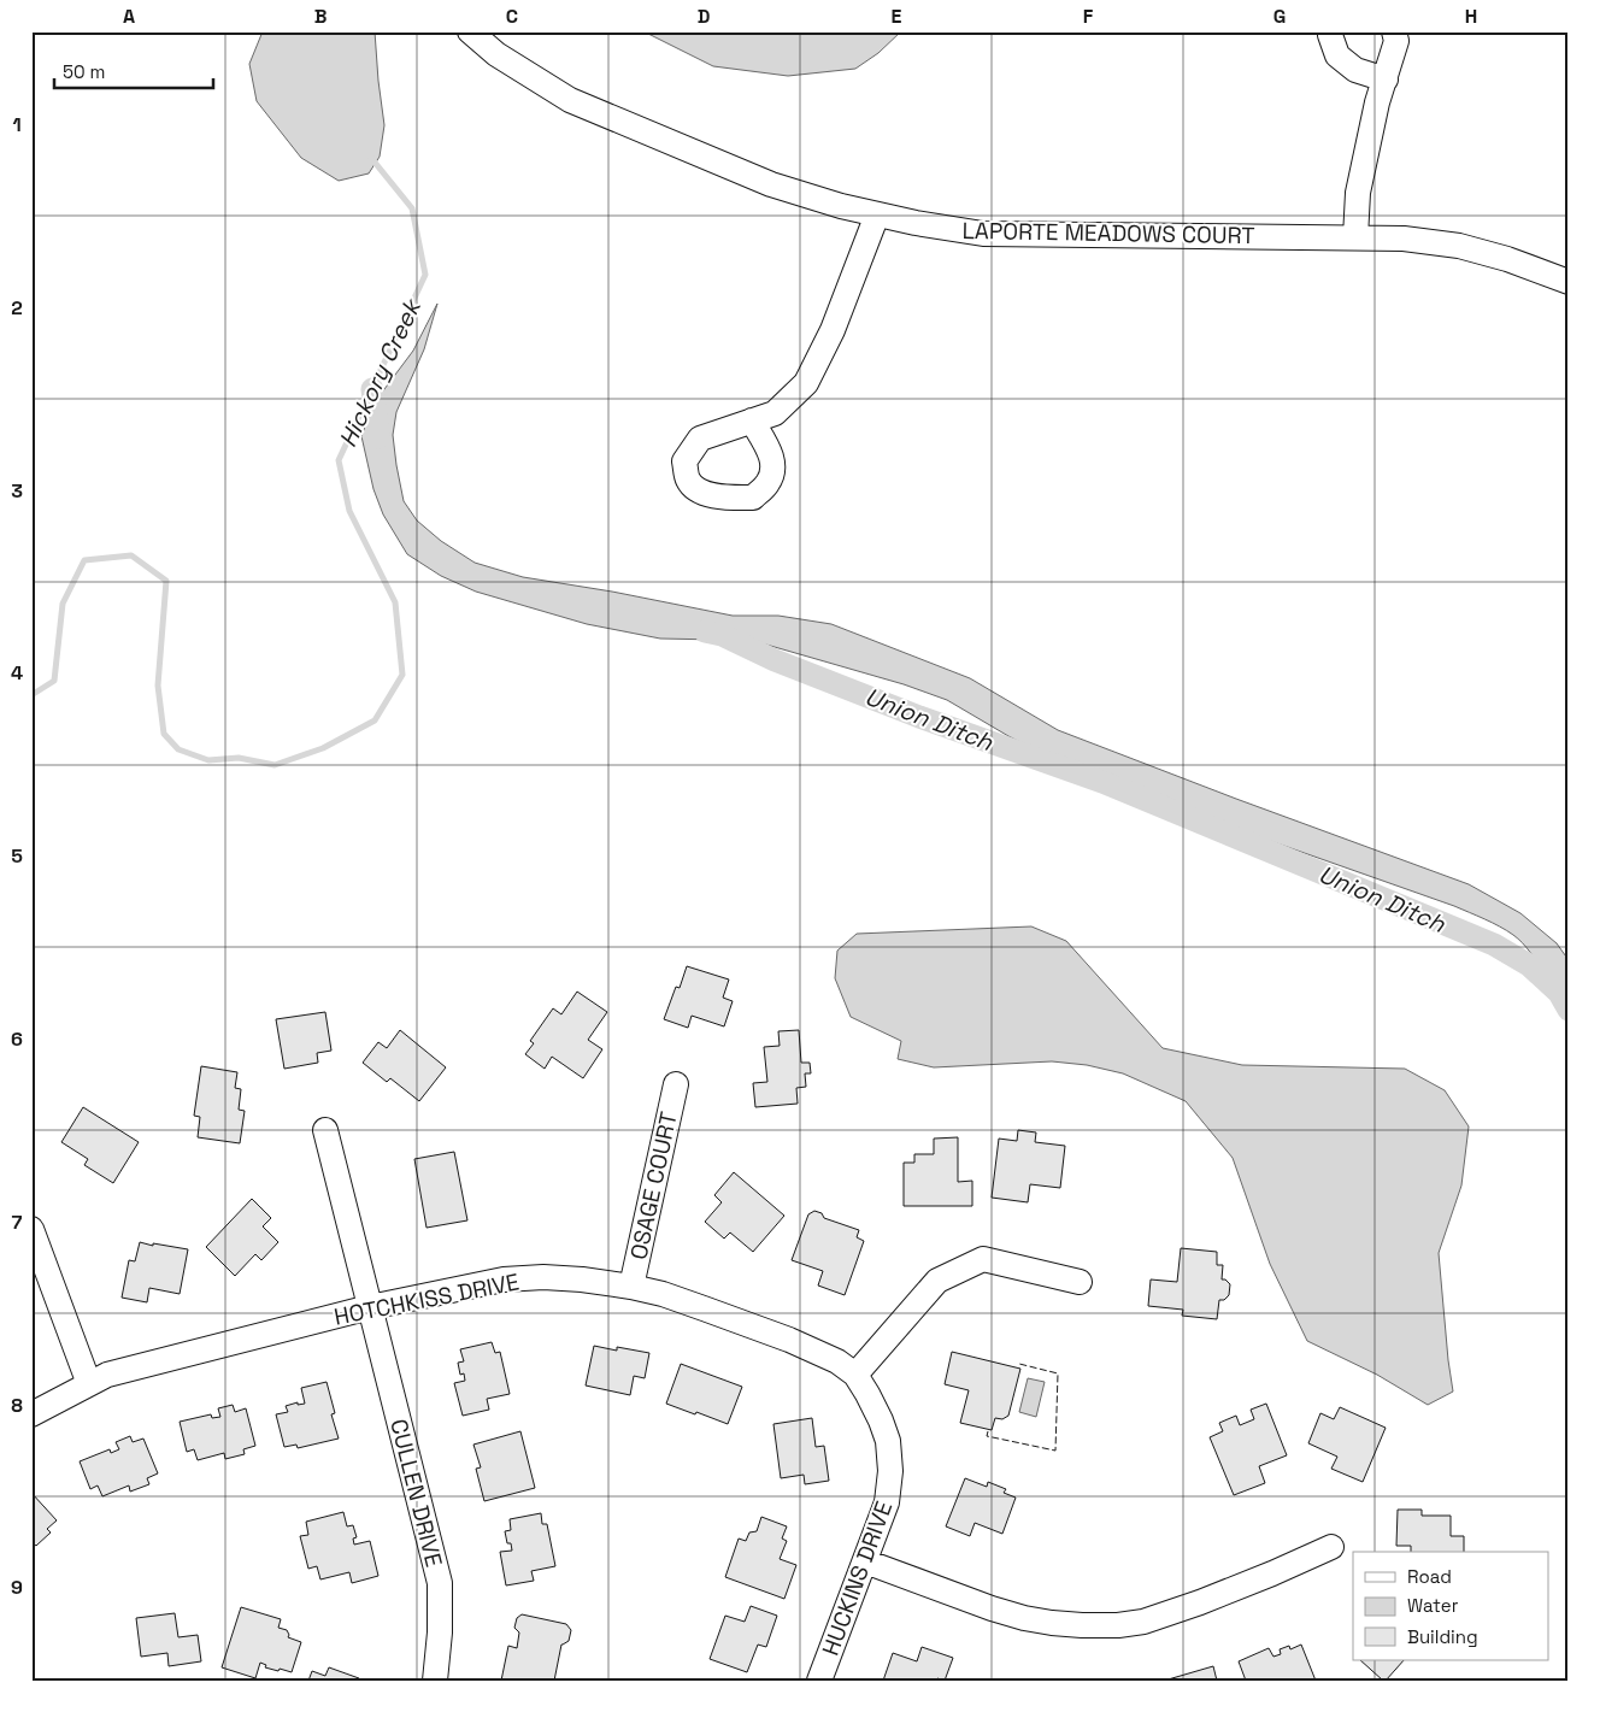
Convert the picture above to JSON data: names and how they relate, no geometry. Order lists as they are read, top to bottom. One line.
{"streets":{"street":["LAPORTE MEADOWS COURT","OSAGE COURT","HOTCHKISS DRIVE","CULLEN DRIVE","HUCKINS DRIVE"]},"crossings":[["OSAGE COURT","HOTCHKISS DRIVE"],["HOTCHKISS DRIVE","CULLEN DRIVE"],["HOTCHKISS DRIVE","HUCKINS DRIVE"]],"water":["Hickory Creek","Union Ditch"],"legend":["Road","Water","Building"],"scale_bar":"50 m","grid":{"columns":["A","B","C","D","E","F","G","H"],"rows":["1","2","3","4","5","6","7","8","9"]}}
